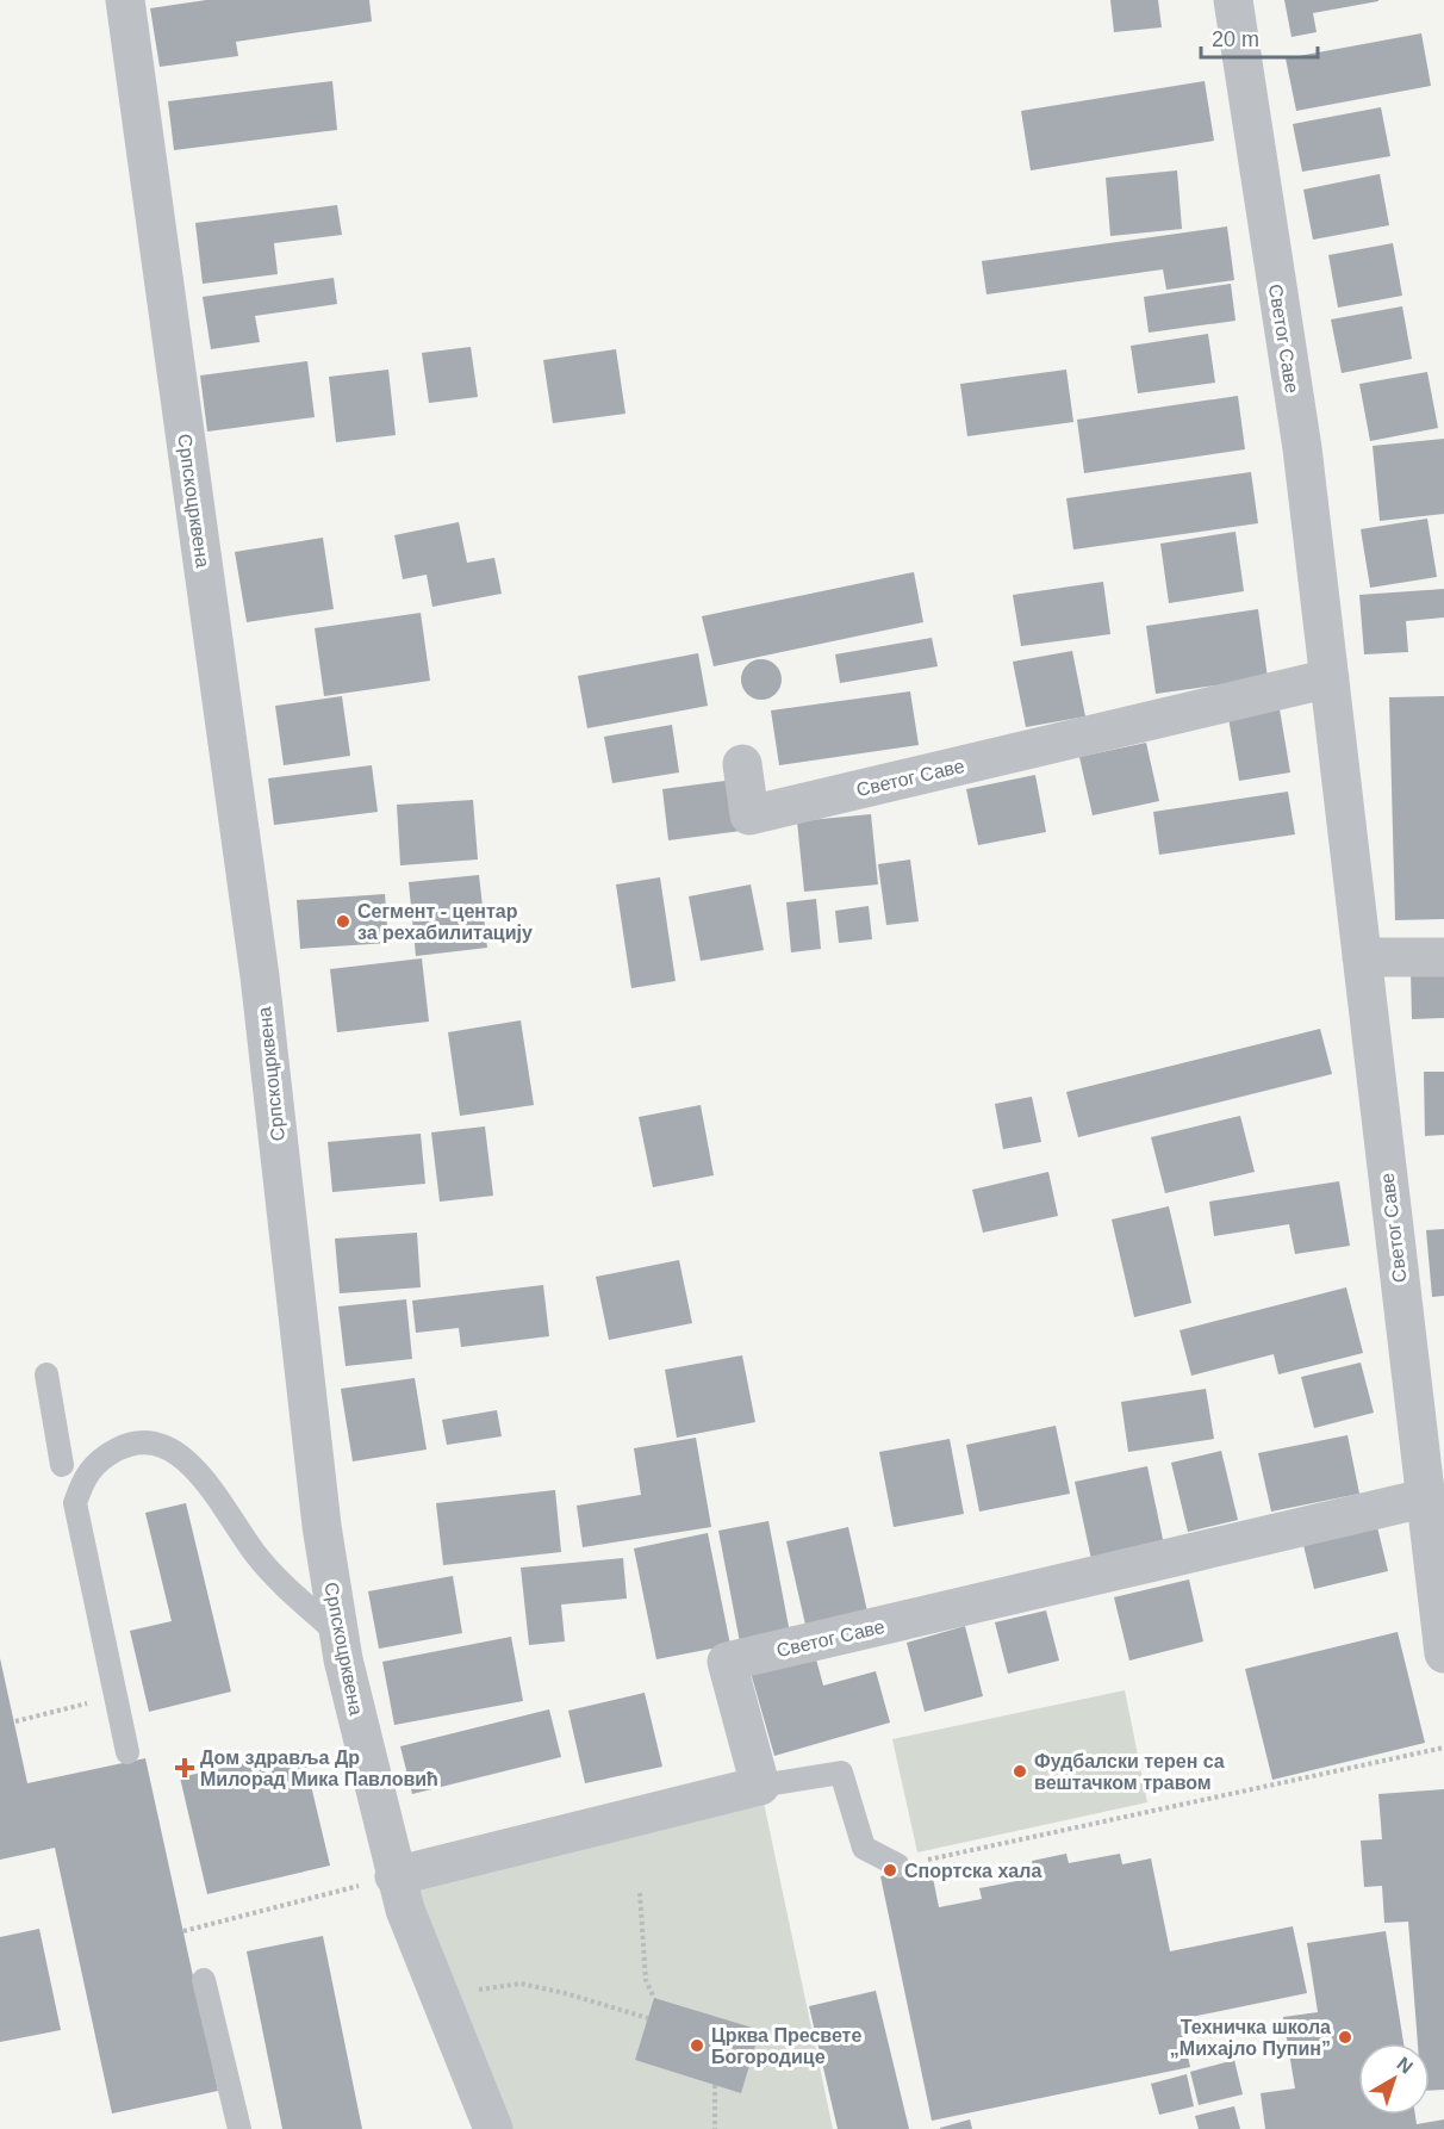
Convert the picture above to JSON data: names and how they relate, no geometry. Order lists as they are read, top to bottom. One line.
{"streets":{"street":["Светог Саве","Српскоцрквена"]},"places":{"other":["Сегмент - центар за рехабилитацију","Фудбалски терен са вештачком травом","Спортска хала","Техничка школа „Михајло Пупин”","Црква Пресвете Богородице"],"health":["Дом здравља Др Милорад Мика Павловић"]},"scale_bar":"20 m","north":"top right"}
